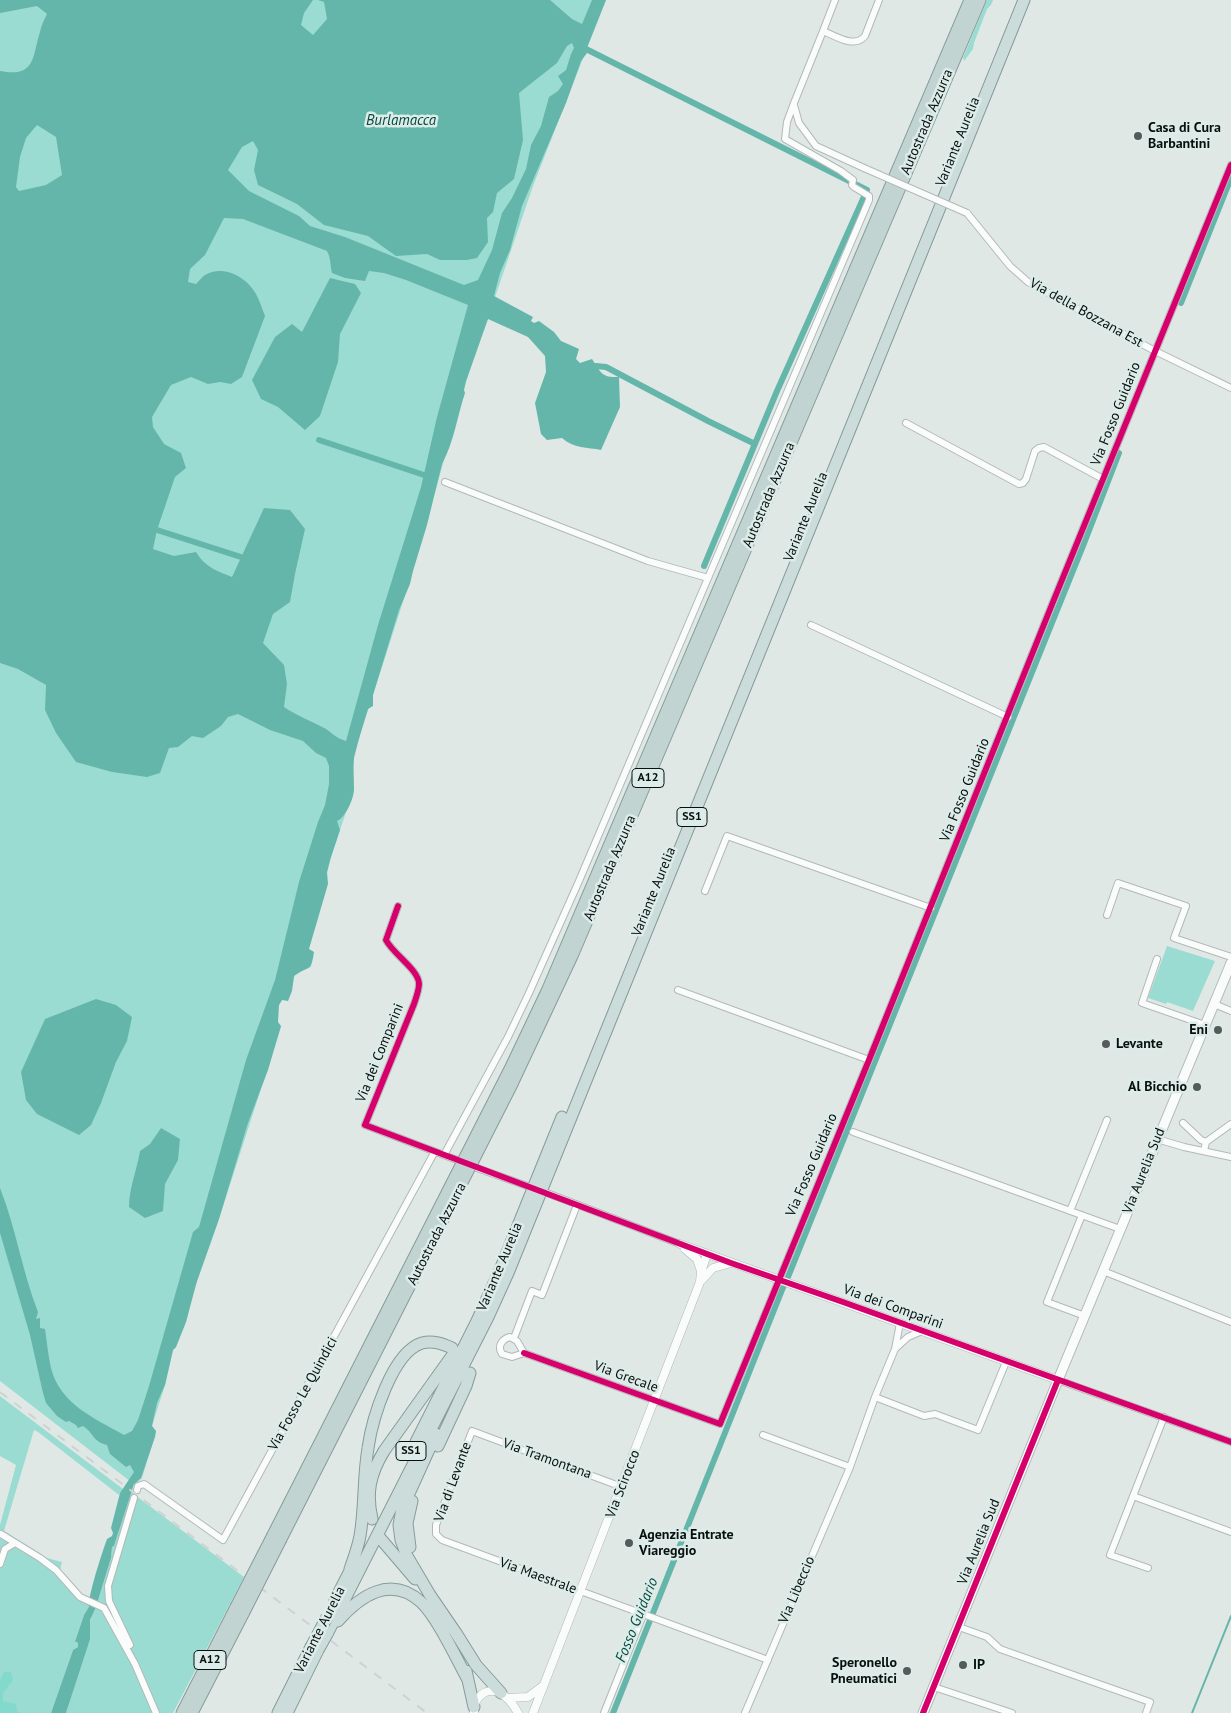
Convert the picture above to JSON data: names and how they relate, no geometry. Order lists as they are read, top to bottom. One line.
{"streets":{"highway":["Autostrada Azzurra","Variante Aurelia","A12","SS1"],"main road":["Via Aurelia Sud"],"street":["Via della Bozzana Est","Via Fosso Guidario","Via dei Comparini","Via Grecale","Via Fosso Le Quindici","Via Tramontana","Via di Levante","Via Scirocco","Via Maestrale","Via Libeccio"]},"crossings":[["Via della Bozzana Est","Via Fosso Guidario"],["Via Fosso Guidario","Via dei Comparini"],["Via Fosso Guidario","Via Grecale"],["Via dei Comparini","Via Aurelia Sud"],["Via dei Comparini","Via Fosso Le Quindici"],["Via dei Comparini","Via Scirocco"],["Via dei Comparini","Via Libeccio"],["Via Grecale","Via Scirocco"],["Via Tramontana","Via di Levante"],["Via Tramontana","Via Scirocco"],["Via di Levante","Via Maestrale"],["Via Scirocco","Via Maestrale"],["Via Maestrale","Via Libeccio"]],"water":["Burlamacca","Fosso Guidario"],"places":["Casa di Cura Barbantini","Eni","Levante","Al Bicchio","Agenzia Entrate Viareggio","IP","Speronello Pneumatici"]}
